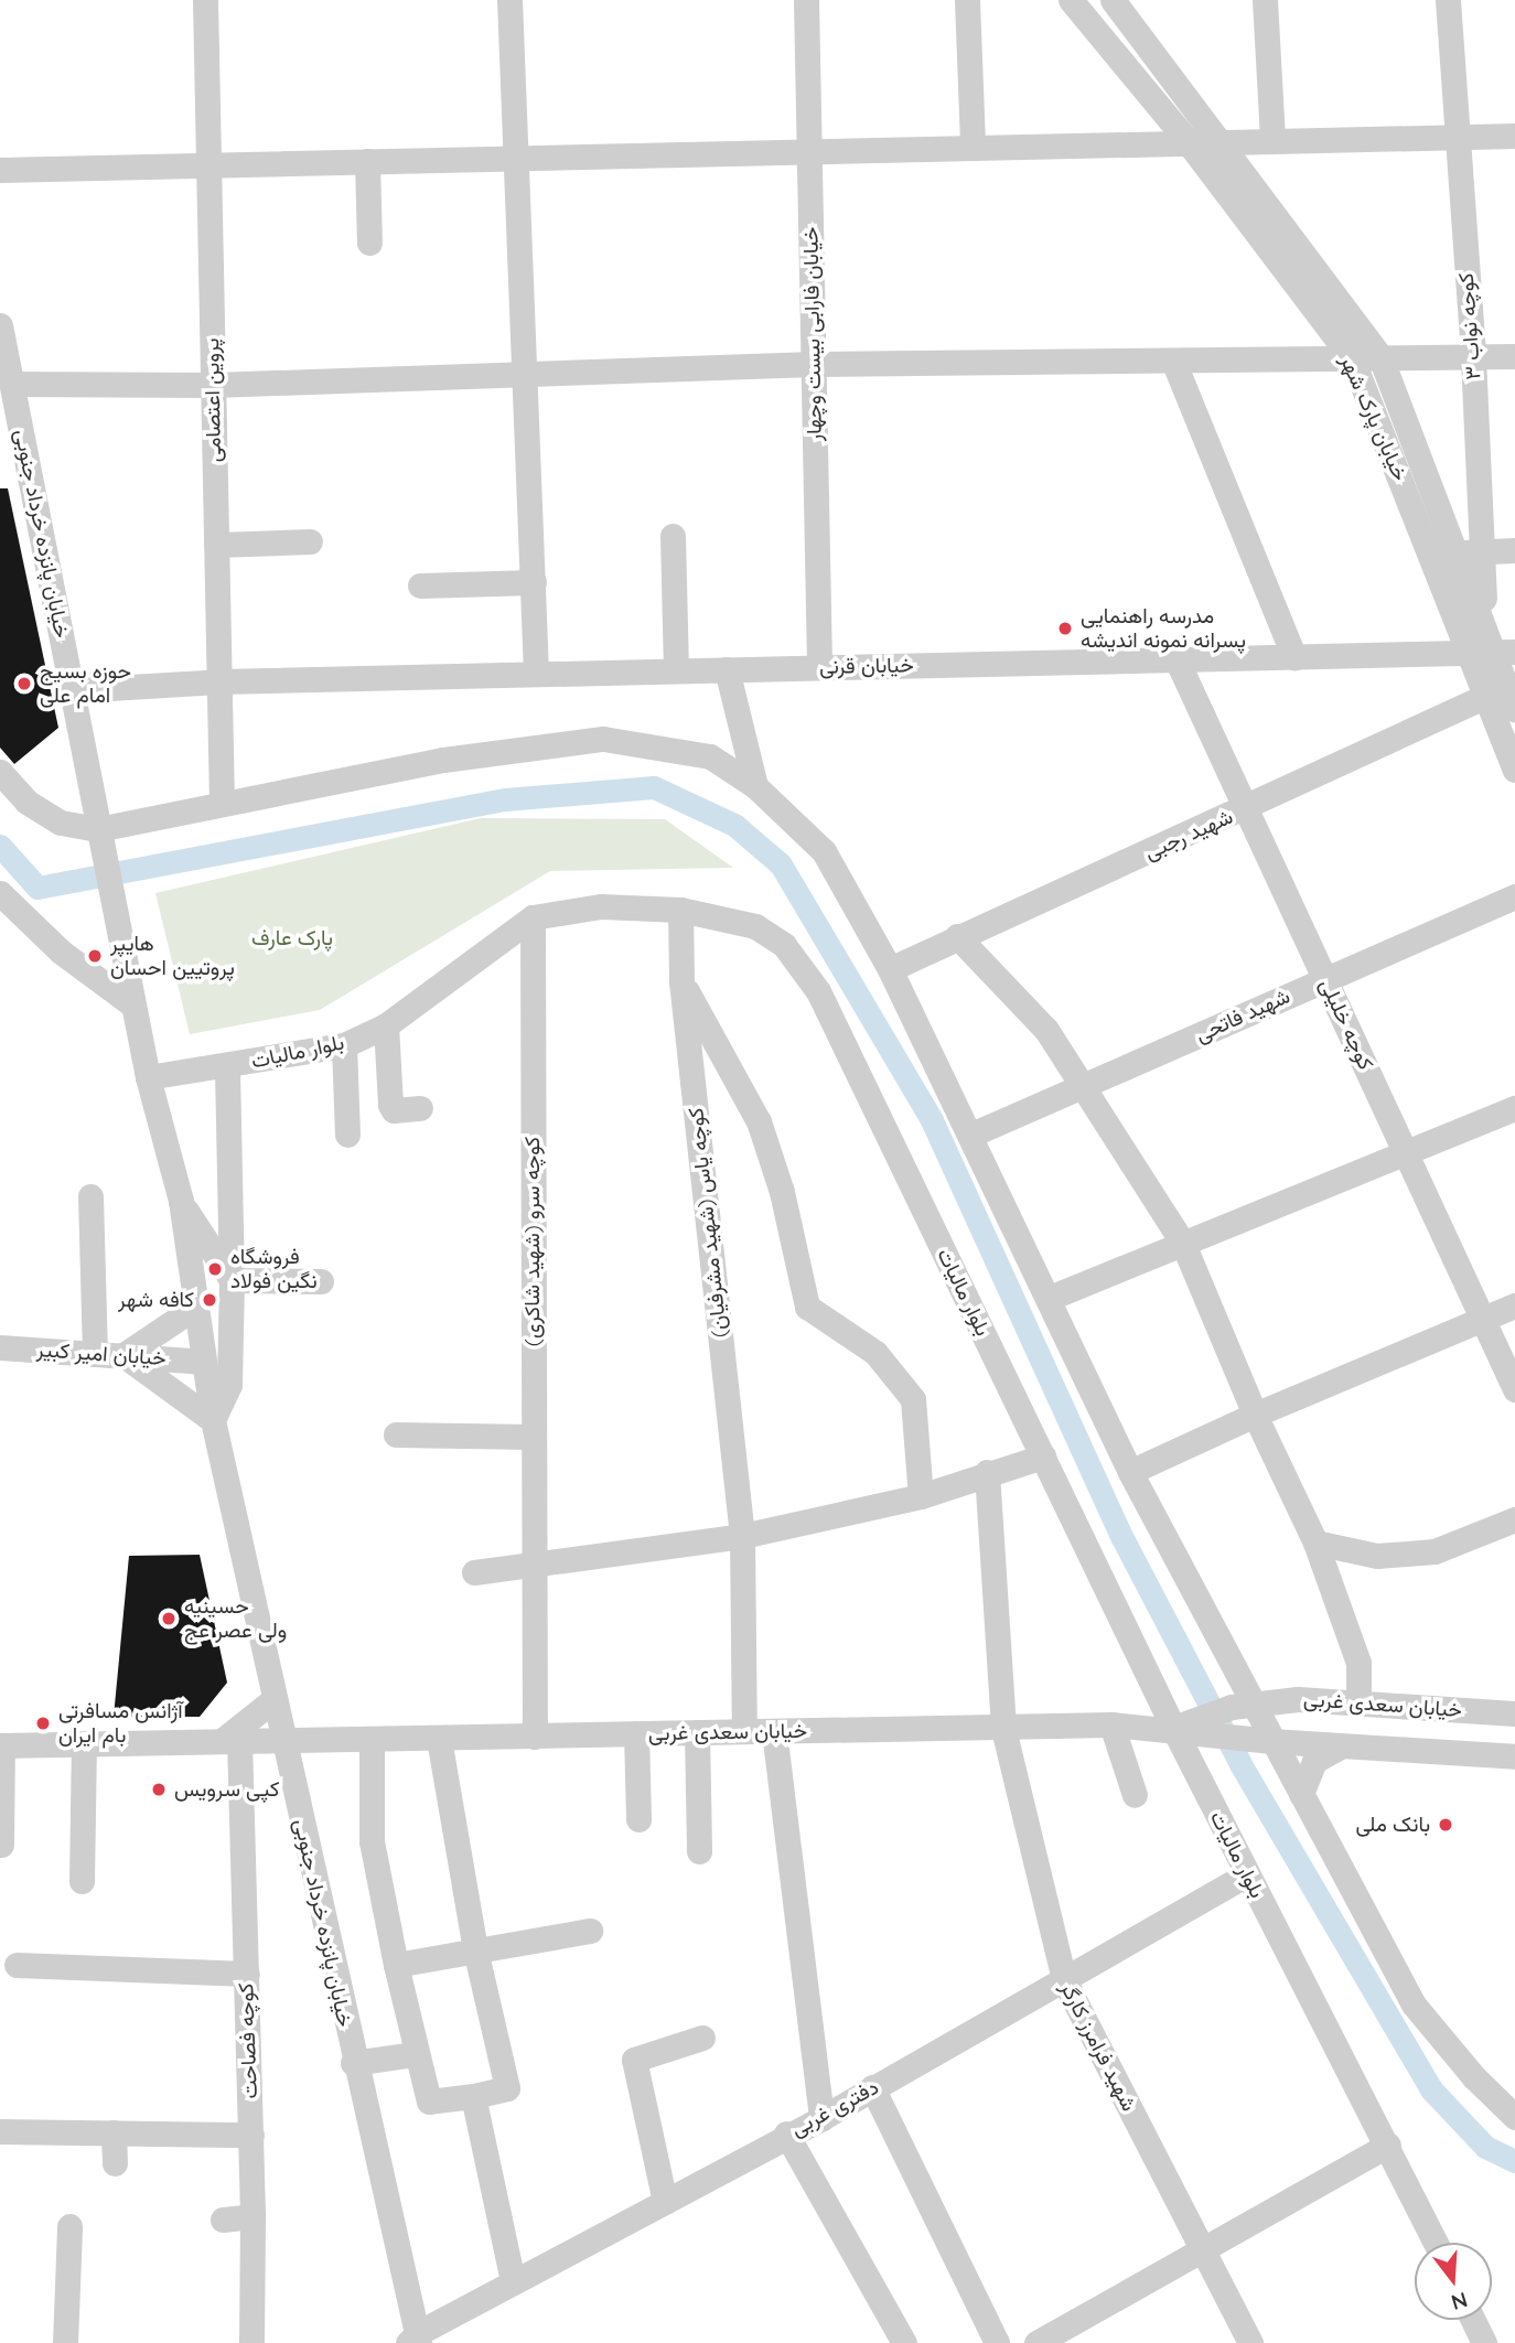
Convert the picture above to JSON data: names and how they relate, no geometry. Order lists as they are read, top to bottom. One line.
{"streets":{"street":["کوچه نواب ۳","خیابان فارابی بیست وچهار","پروین اعتصامی","خیابان پارک شهر","خیابان پانزده خرداد جنوبی","خیابان قرنی","شهید رجبی","شهید فاتحی","کوچه خلیلی","بلوار مالیات","کوچه یاس (شهید مشرفیان)","کوچه سرو (شهید شاکری)","خیابان امیر کبیر","خیابان سعدی غربی","کوچه فصاحت","شهید فرامرز کارگر","دفتری غربی"]},"crossings":[["کوچه نواب ۳","خیابان پارک شهر"],["کوچه نواب ۳","خیابان قرنی"],["خیابان فارابی بیست وچهار","خیابان قرنی"],["پروین اعتصامی","خیابان قرنی"],["خیابان پارک شهر","خیابان قرنی"],["خیابان پارک شهر","شهید رجبی"],["خیابان پانزده خرداد جنوبی","خیابان قرنی"],["خیابان پانزده خرداد جنوبی","بلوار مالیات"],["خیابان پانزده خرداد جنوبی","خیابان امیر کبیر"],["خیابان پانزده خرداد جنوبی","خیابان سعدی غربی"],["خیابان پانزده خرداد جنوبی","دفتری غربی"],["خیابان قرنی","کوچه خلیلی"],["شهید رجبی","کوچه خلیلی"],["شهید فاتحی","کوچه خلیلی"],["بلوار مالیات","کوچه یاس (شهید مشرفیان)"],["بلوار مالیات","کوچه سرو (شهید شاکری)"],["بلوار مالیات","خیابان سعدی غربی"],["بلوار مالیات","دفتری غربی"],["کوچه یاس (شهید مشرفیان)","خیابان سعدی غربی"],["کوچه سرو (شهید شاکری)","خیابان سعدی غربی"],["خیابان سعدی غربی","کوچه فصاحت"],["خیابان سعدی غربی","شهید فرامرز کارگر"],["شهید فرامرز کارگر","دفتری غربی"]],"parks":["پارک عارف"],"places":["مدرسه راهنمایی پسرانه نمونه اندیشه","حوزه بسیج امام علی","هایپر پروتیین احسان","فروشگاه نگین فولاد","کافه شهر","حسینیه ولی عصر عج","آژانس مسافرتی بام ایران","کپی سرویس","بانک ملی"],"north":"bottom"}
